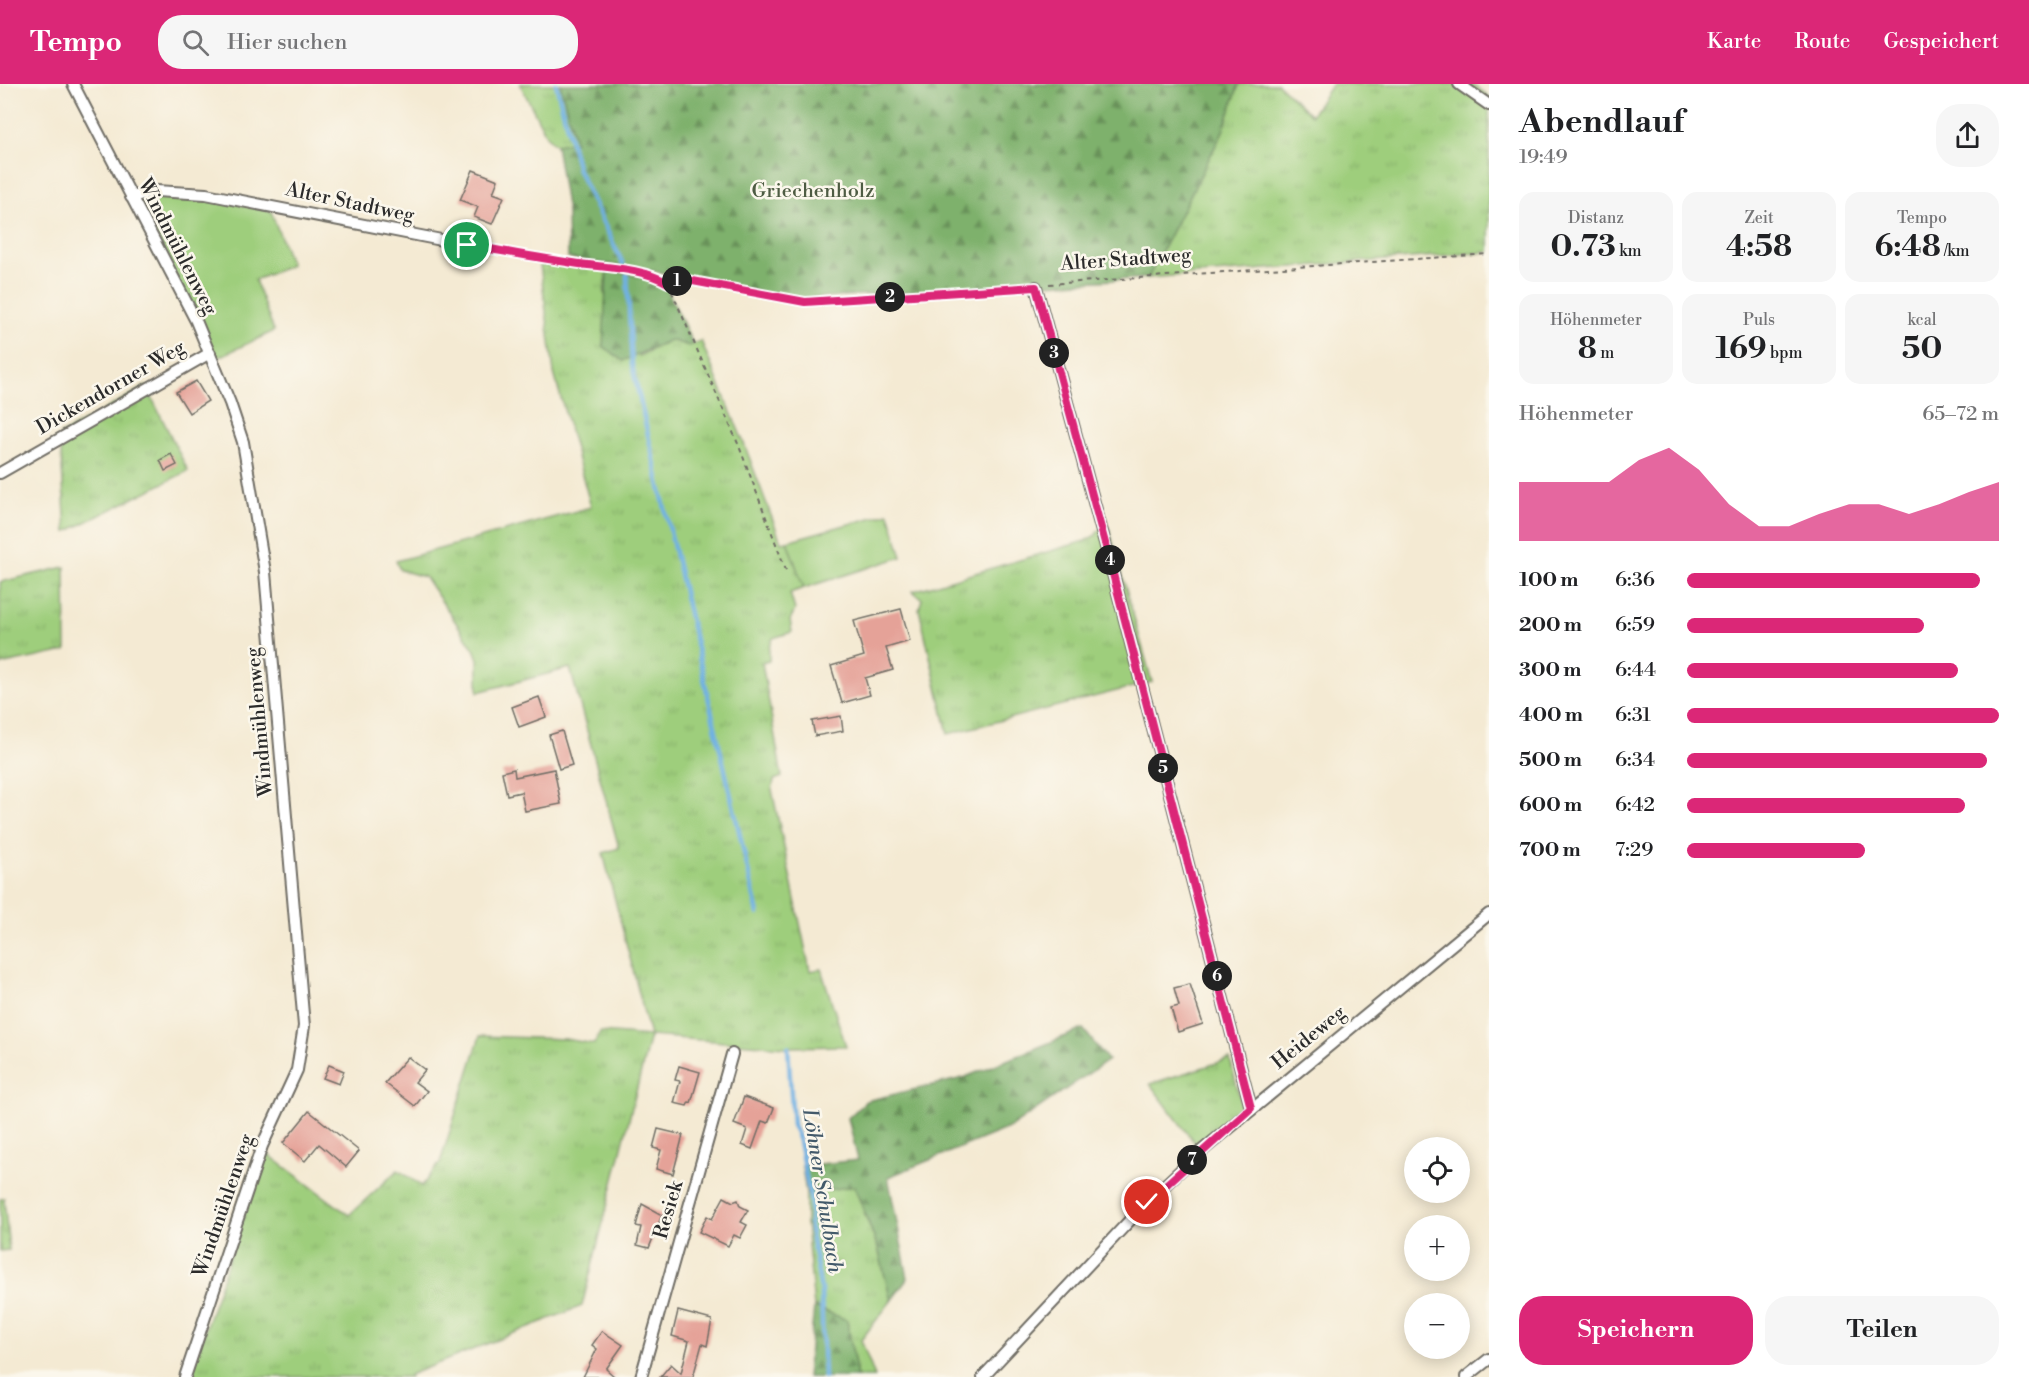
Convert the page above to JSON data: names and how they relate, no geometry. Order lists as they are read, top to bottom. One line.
{"streets":{"street":["Alter Stadtweg","Windmühlenweg","Dickendorner Weg","Heideweg","Resiek"]},"crossings":[["Alter Stadtweg","Windmühlenweg"],["Windmühlenweg","Dickendorner Weg"]],"water":["Löhner Schulbach"],"parks":["Griechenholz"],"page":{"header":"Tempo","search":"Hier suchen","nav":["Karte","Route","Gespeichert"],"heading":["Abendlauf","19:49"],"stats":[["Distanz","0.73 km"],["Zeit","4:58"],["Tempo","6:48 /km"],["Höhenmeter","8 m"],["Puls","169 bpm"],["kcal","50"]],"pins":["1","2","3","4","5","6","7"],"chart":["Höhenmeter","65–72 m"],"list":[{"name":"100 m","note":"6:36"},{"name":"200 m","note":"6:59"},{"name":"300 m","note":"6:44"},{"name":"400 m","note":"6:31"},{"name":"500 m","note":"6:34"},{"name":"600 m","note":"6:42"},{"name":"700 m","note":"7:29"}],"map_buttons":["+","−"],"buttons":["Speichern","Teilen"]}}
